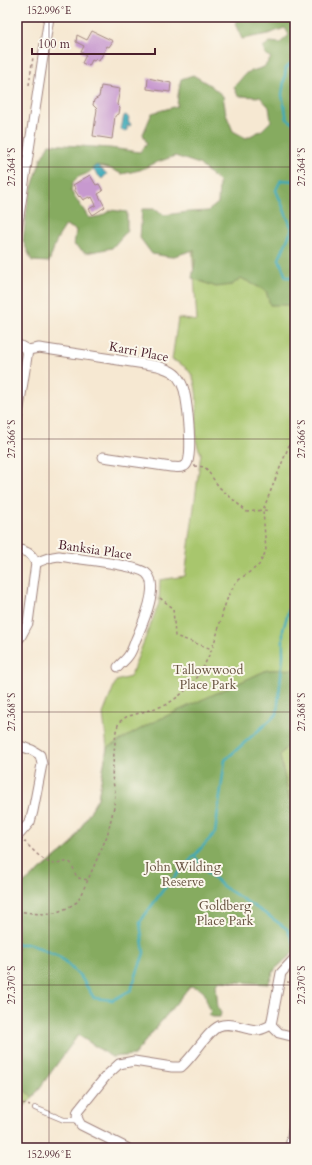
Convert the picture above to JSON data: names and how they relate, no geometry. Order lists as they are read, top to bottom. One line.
{"streets":{"street":["Karri Place","Banksia Place"]},"parks":["Tallowwood Place Park","John Wilding Reserve","Goldberg Place Park"],"scale_bar":"100 m","coordinates":["152.996°E","27.364°S","27.366°S","27.368°S","27.370°S"]}
